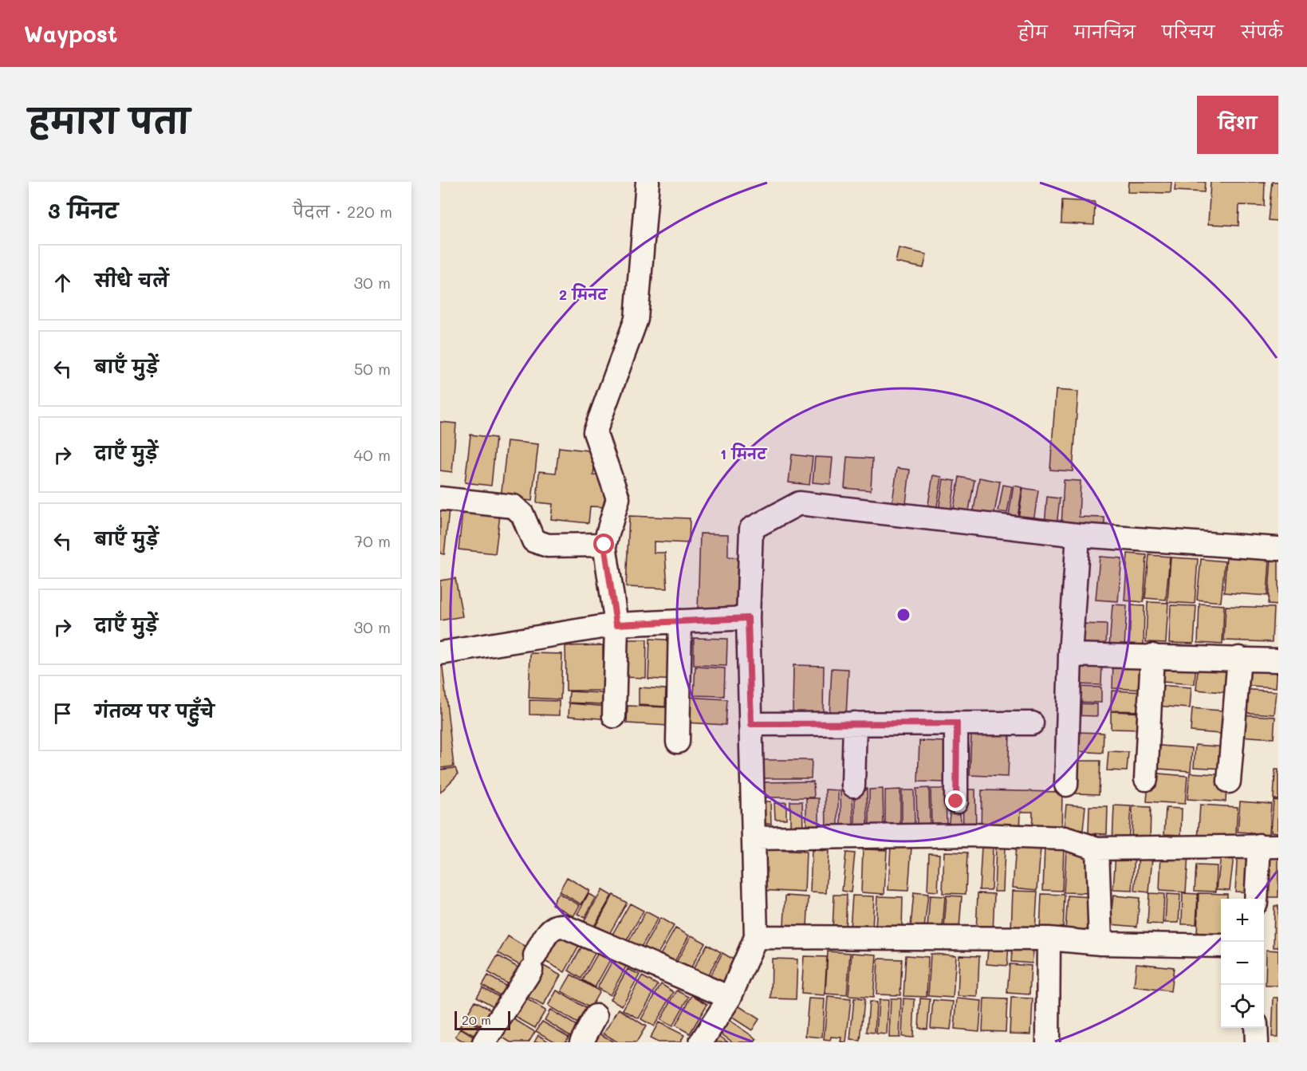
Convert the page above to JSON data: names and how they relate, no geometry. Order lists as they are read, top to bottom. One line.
{"scale_bar":"20 m","page":{"header":"Waypost","nav":["होम","मानचित्र","परिचय","संपर्क"],"title":"हमारा पता","buttons":"दिशा","heading":["3 मिनट","पैदल · 220 m"],"list":[["सीधे चलें","30 m"],["बाएँ मुड़ें","50 m"],["दाएँ मुड़ें","40 m"],["बाएँ मुड़ें","70 m"],["दाएँ मुड़ें","30 m"],"गंतव्य पर पहुँचे"],"map_buttons":["+","−"],"scale":"20 m"},"rings":["2 मिनट","1 मिनट"]}
